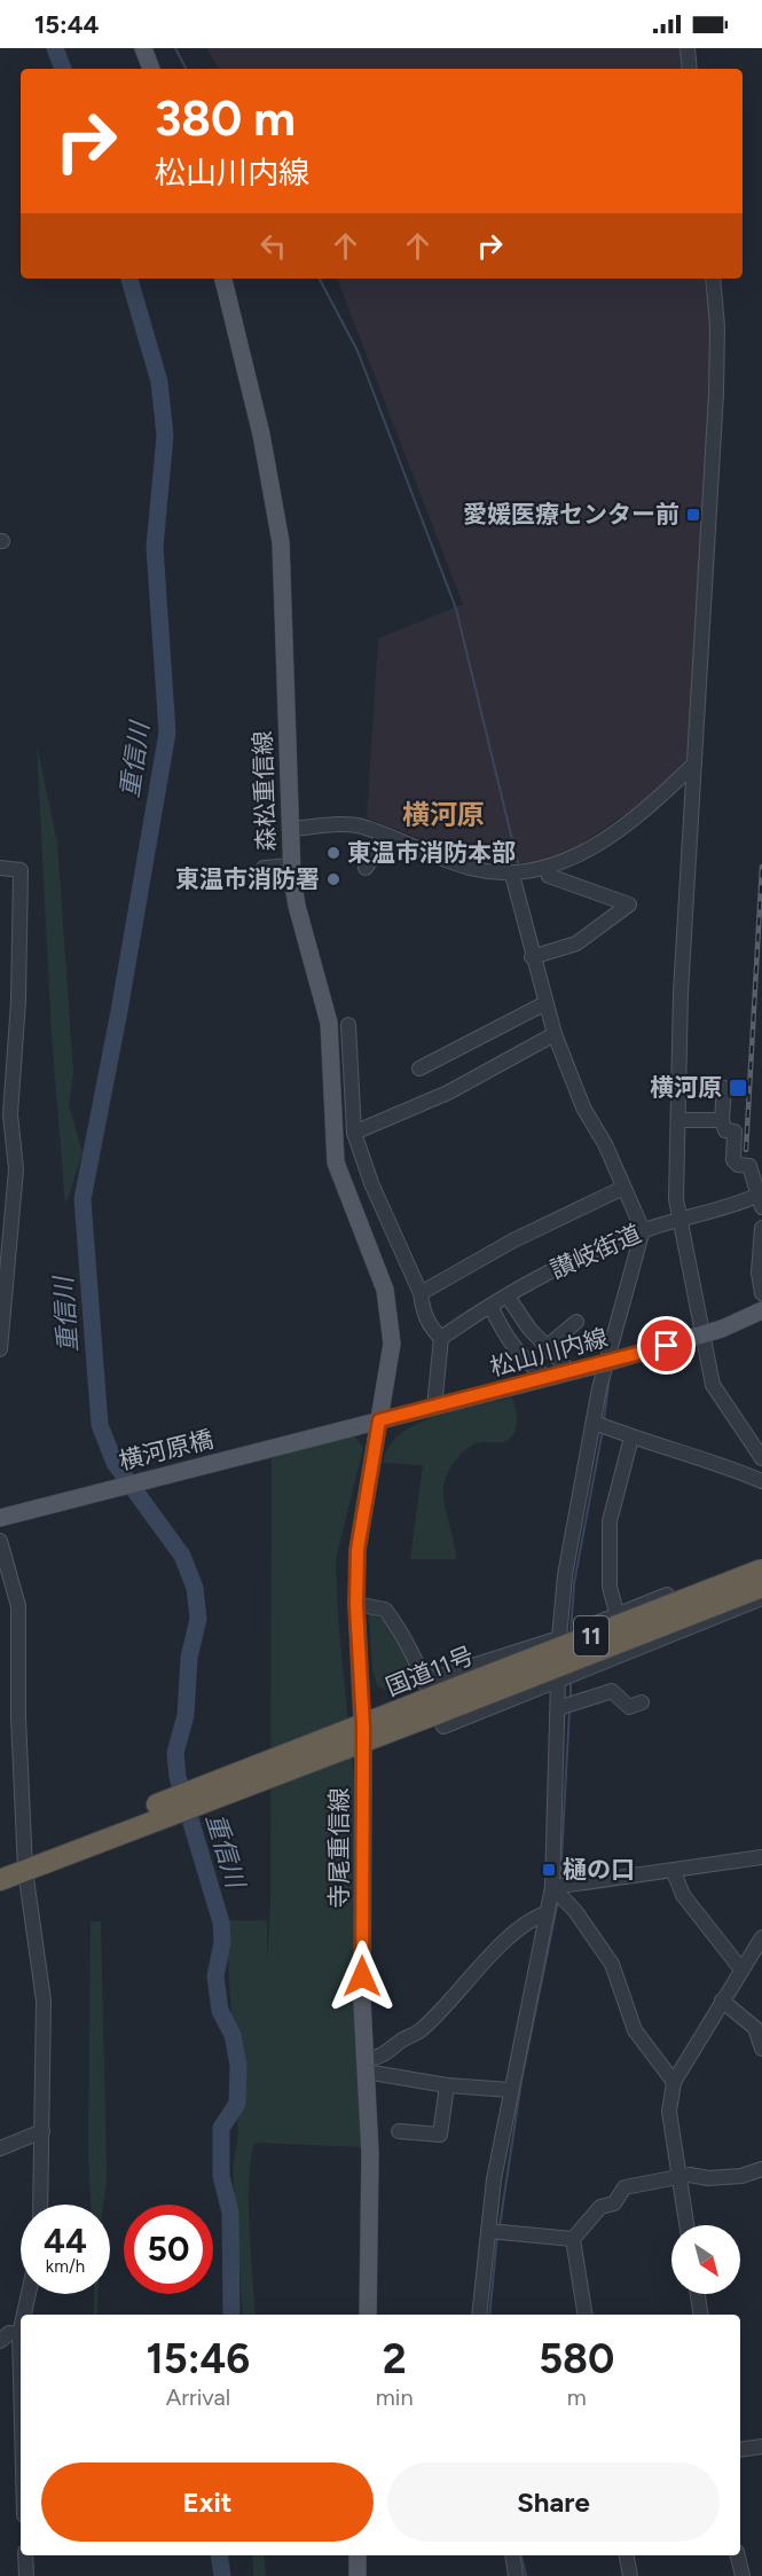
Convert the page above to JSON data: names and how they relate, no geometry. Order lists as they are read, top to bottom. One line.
{"streets":{"highway":["11","国道11号"],"main road":["森松重信線","松山川内線","横河原橋","寺尾重信線"],"street":["讃岐街道"]},"crossings":[["森松重信線","松山川内線"],["森松重信線","寺尾重信線"],["松山川内線","横河原橋"],["松山川内線","寺尾重信線"],["国道11号","寺尾重信線"]],"districts":["横河原"],"water":["重信川"],"places":{"transit":["愛媛医療センター前","横河原","樋の口"],"other":["東温市消防本部","東温市消防署"]},"north":"bottom right","page":{"status":"15:44","turn":["380 m","松山川内線"],"speed":"44 km/h","limit":"50","eta":["15:46","Arrival","2","min","580","m"],"buttons":["Exit","Share"]}}
